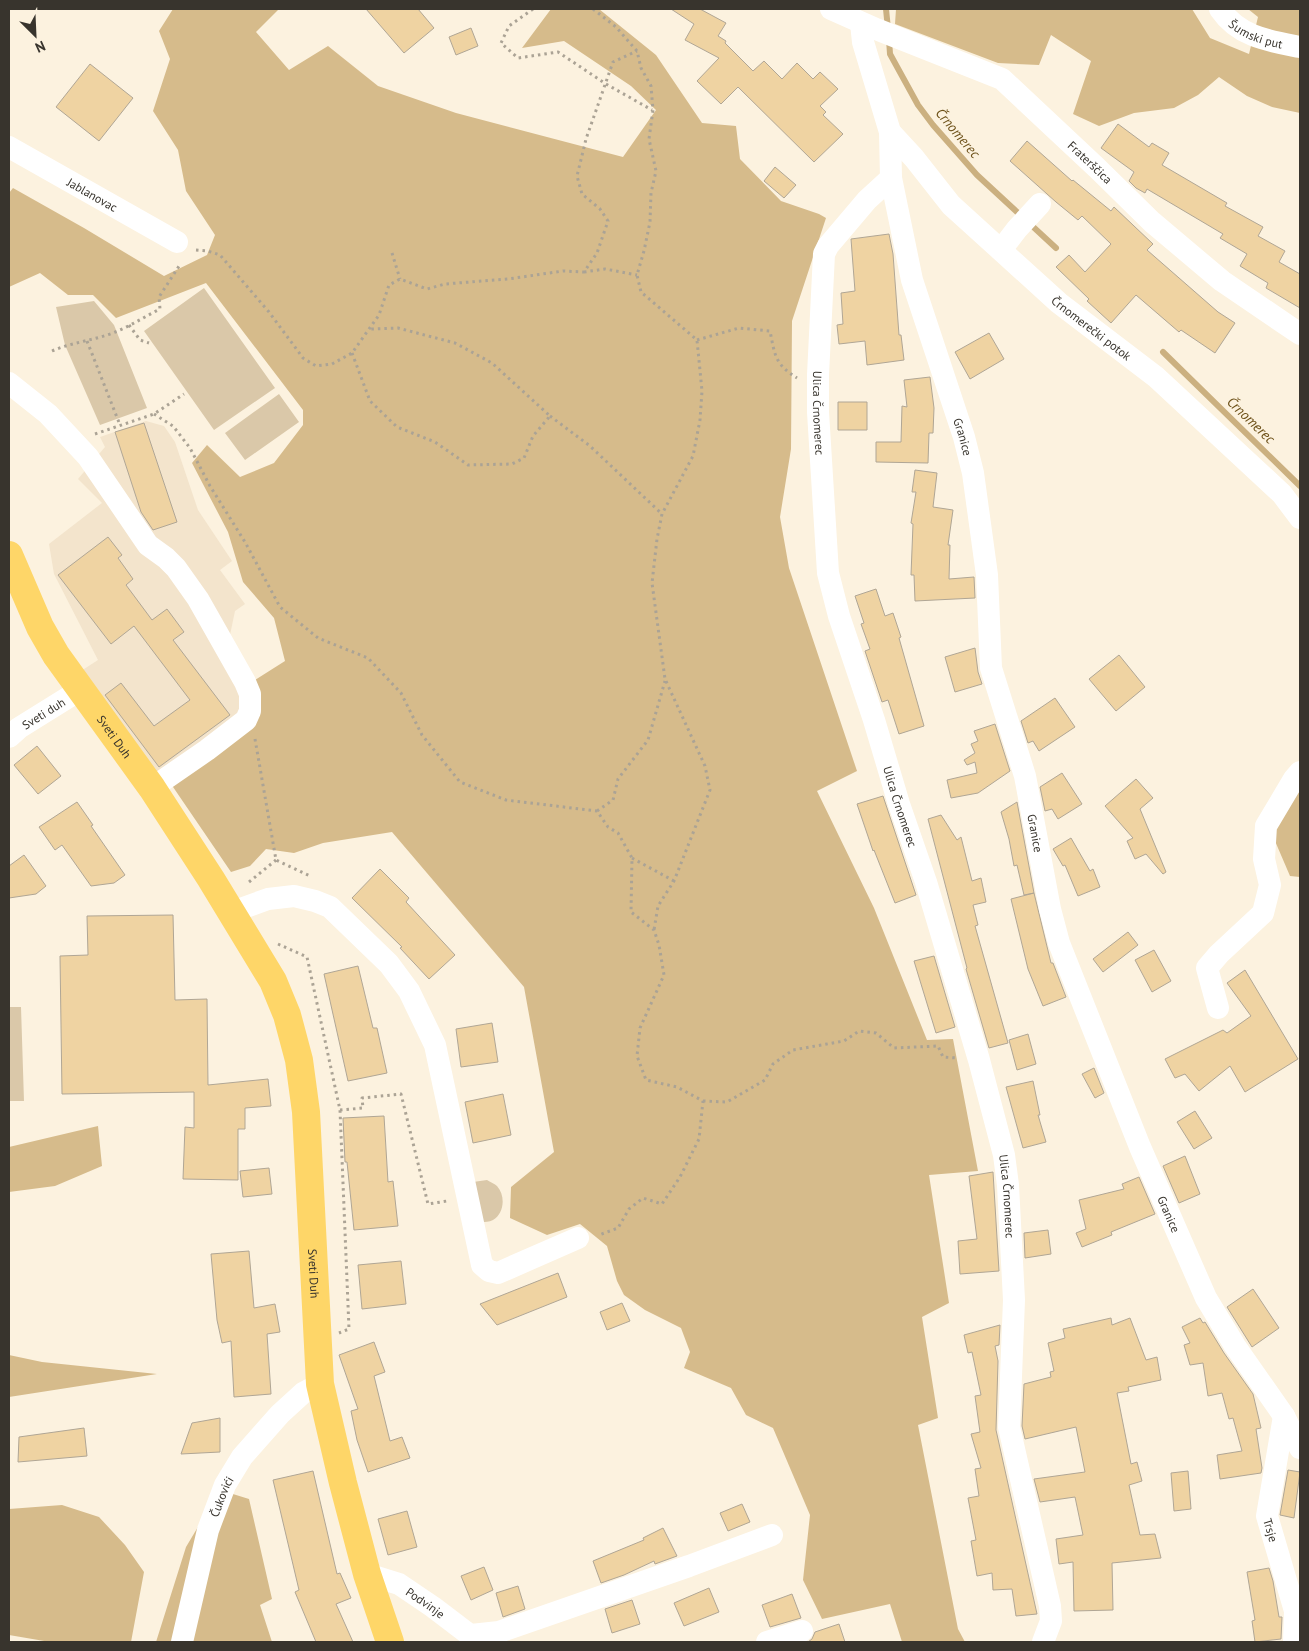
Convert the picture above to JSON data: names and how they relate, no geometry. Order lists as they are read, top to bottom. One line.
{"streets":{"main road":["Sveti Duh"],"street":["Šumski put","Fraterščica","Jablanovac","Črnomerečki potok","Ulica Črnomerec","Granice","Sveti duh","Čukovići","Trsje","Podvinje"]},"crossings":[["Ulica Črnomerec","Granice"],["Granice","Trsje"],["Sveti duh","Sveti Duh"],["Sveti Duh","Čukovići"],["Sveti Duh","Podvinje"]],"water":["Črnomerec"],"north":"bottom right"}
